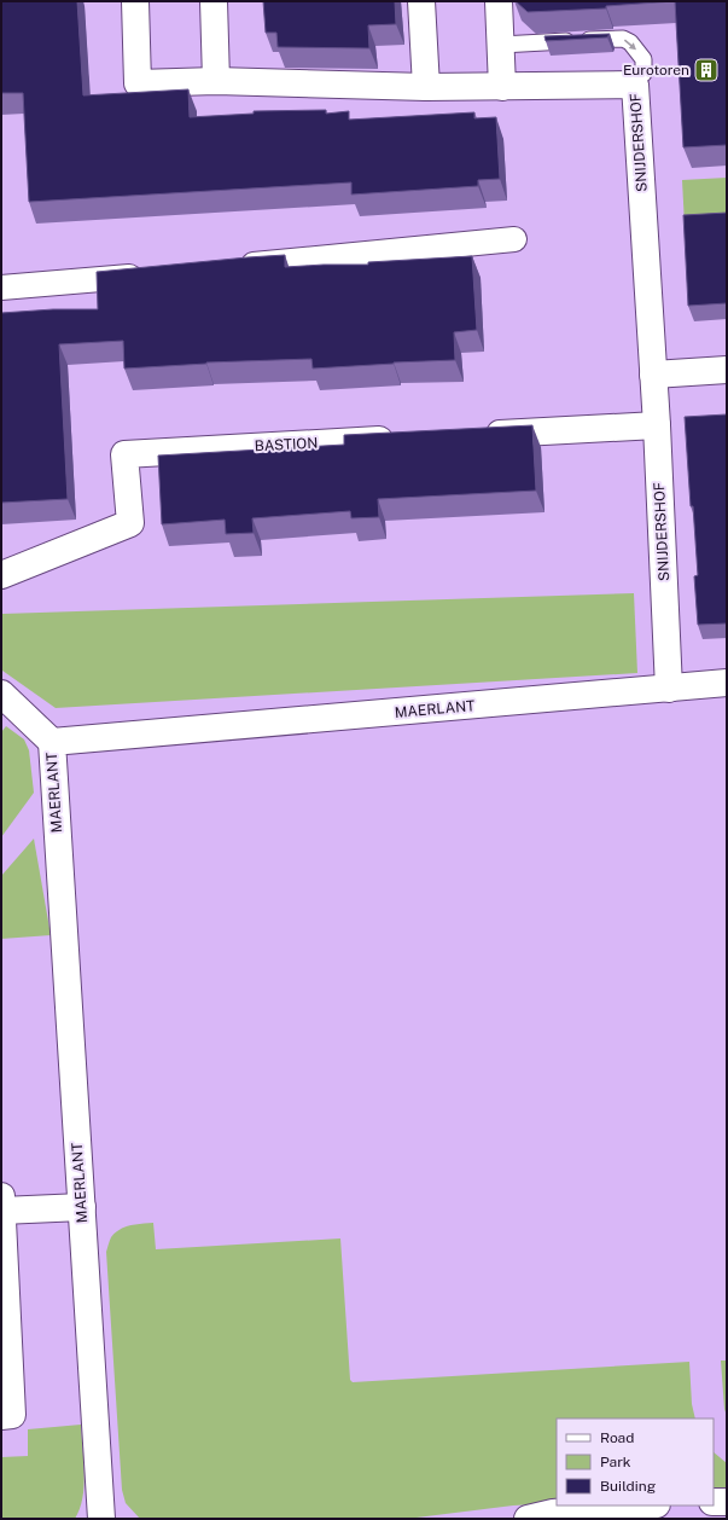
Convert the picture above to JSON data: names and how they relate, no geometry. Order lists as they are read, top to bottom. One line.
{"streets":{"street":["SNIJDERSHOF","BASTION","MAERLANT"]},"crossings":[["SNIJDERSHOF","MAERLANT"]],"places":{"building":["Eurotoren"]},"legend":["Road","Park","Building"]}
